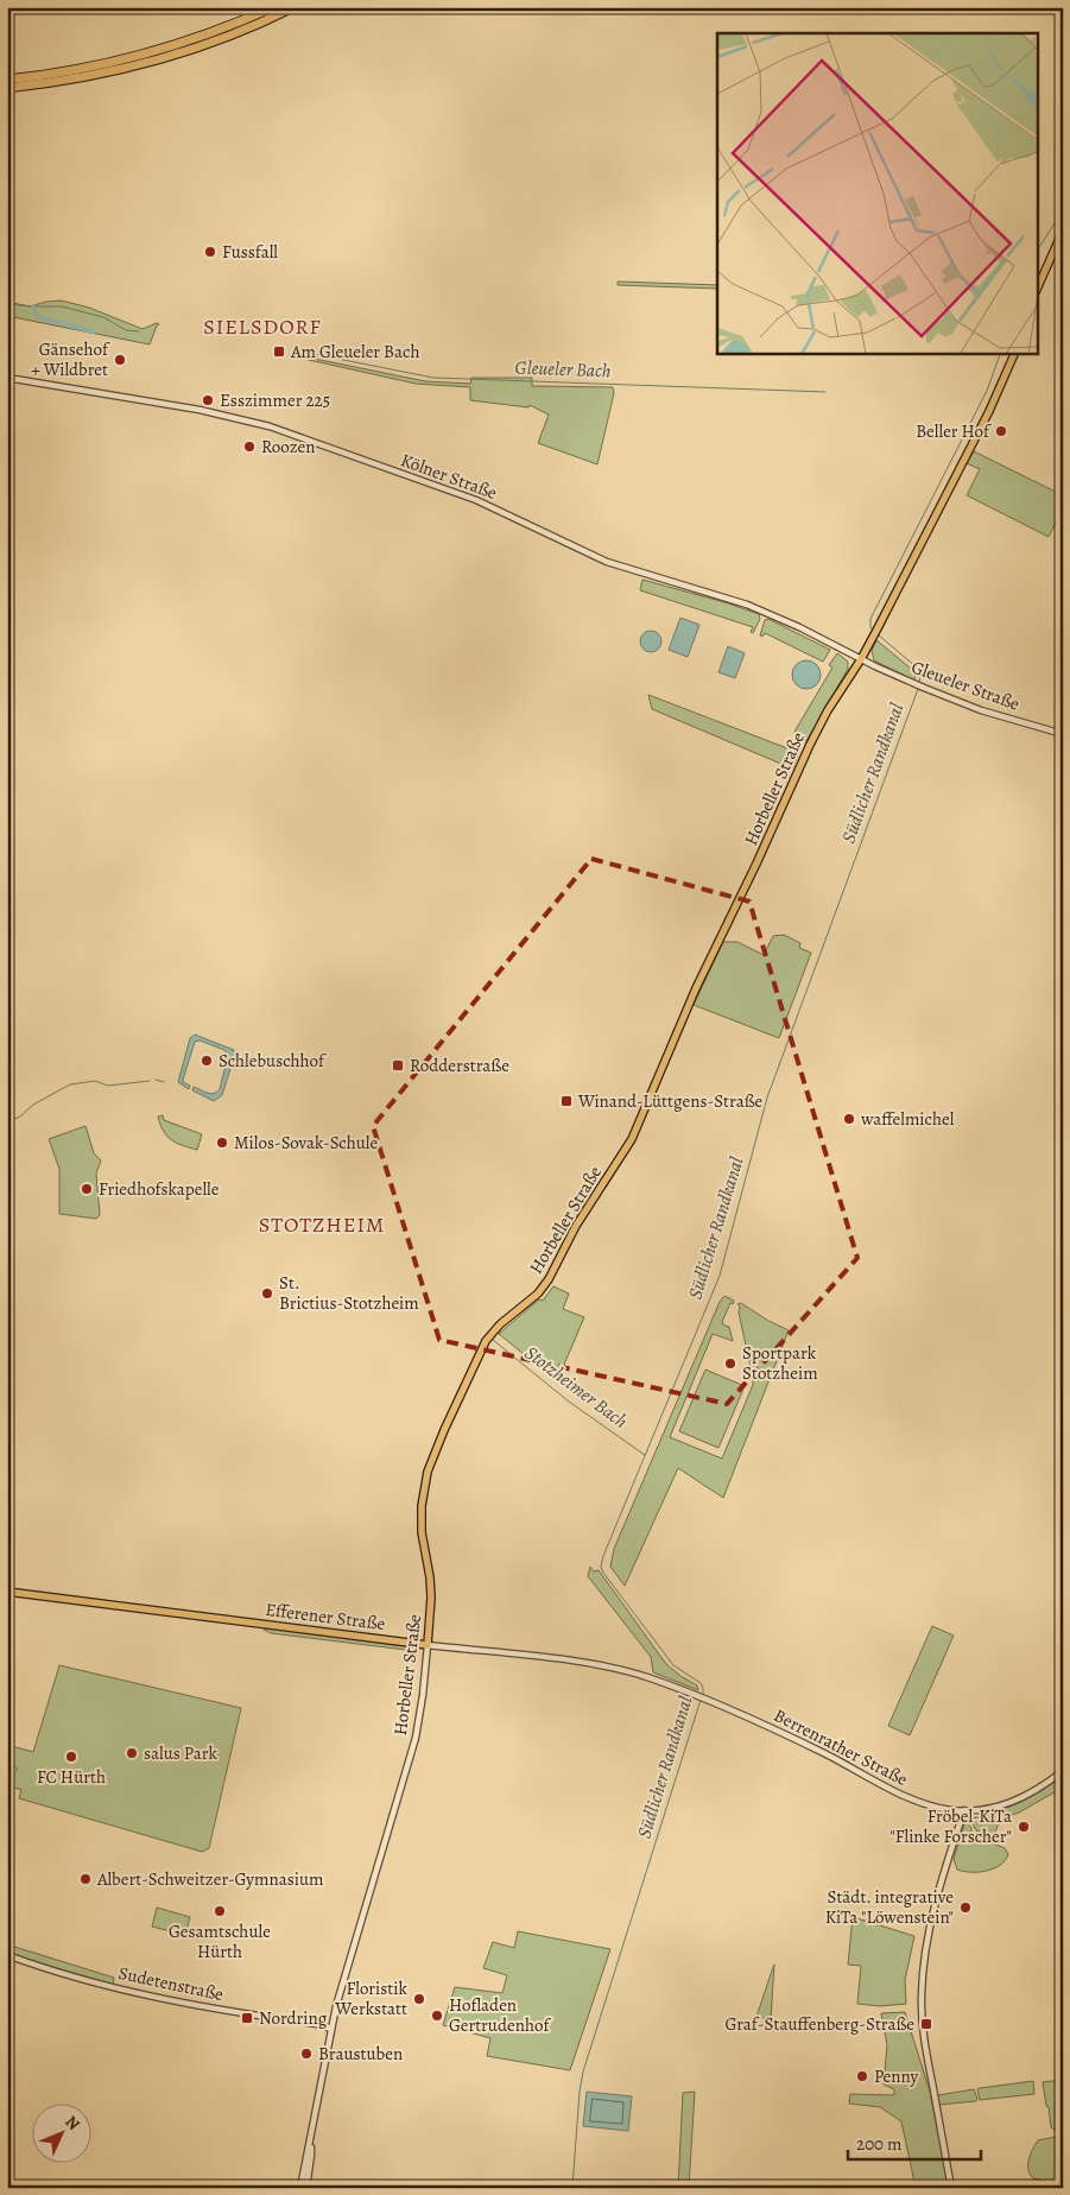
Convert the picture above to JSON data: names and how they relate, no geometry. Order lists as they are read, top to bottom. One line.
{"streets":{"main road":["Horbeller Straße","Efferener Straße"],"street":["Kölner Straße","Gleueler Straße","Berrenrather Straße","Sudetenstraße"]},"crossings":[["Kölner Straße","Gleueler Straße"],["Kölner Straße","Horbeller Straße"],["Gleueler Straße","Horbeller Straße"],["Horbeller Straße","Efferener Straße"],["Horbeller Straße","Sudetenstraße"],["Efferener Straße","Berrenrather Straße"]],"districts":["SIELSDORF","STOTZHEIM"],"water":["Gleueler Bach","Südlicher Randkanal","Stotzheimer Bach"],"places":{"other":["Fussfall","Gänsehof + Wildbret","Esszimmer 225","Beller Hof","Roozen","Schlebuschhof","waffelmichel","Milos-Sovak-Schule","Friedhofskapelle","St. Brictius-Stotzheim","Sportpark Stotzheim","salus Park","FC Hürth","Fröbel-KiTa \"Flinke Forscher\"","Albert-Schweitzer-Gymnasium","Städt. integrative KiTa \"Löwenstein\"","Gesamtschule Hürth","Floristik Werkstatt","Hofladen Gertrudenhof","Braustuben","Penny"],"transit":["Am Gleueler Bach","Rodderstraße","Winand-Lüttgens-Straße","Nordring","Graf-Stauffenberg-Straße"]},"scale_bar":"200 m","north":"top right"}
